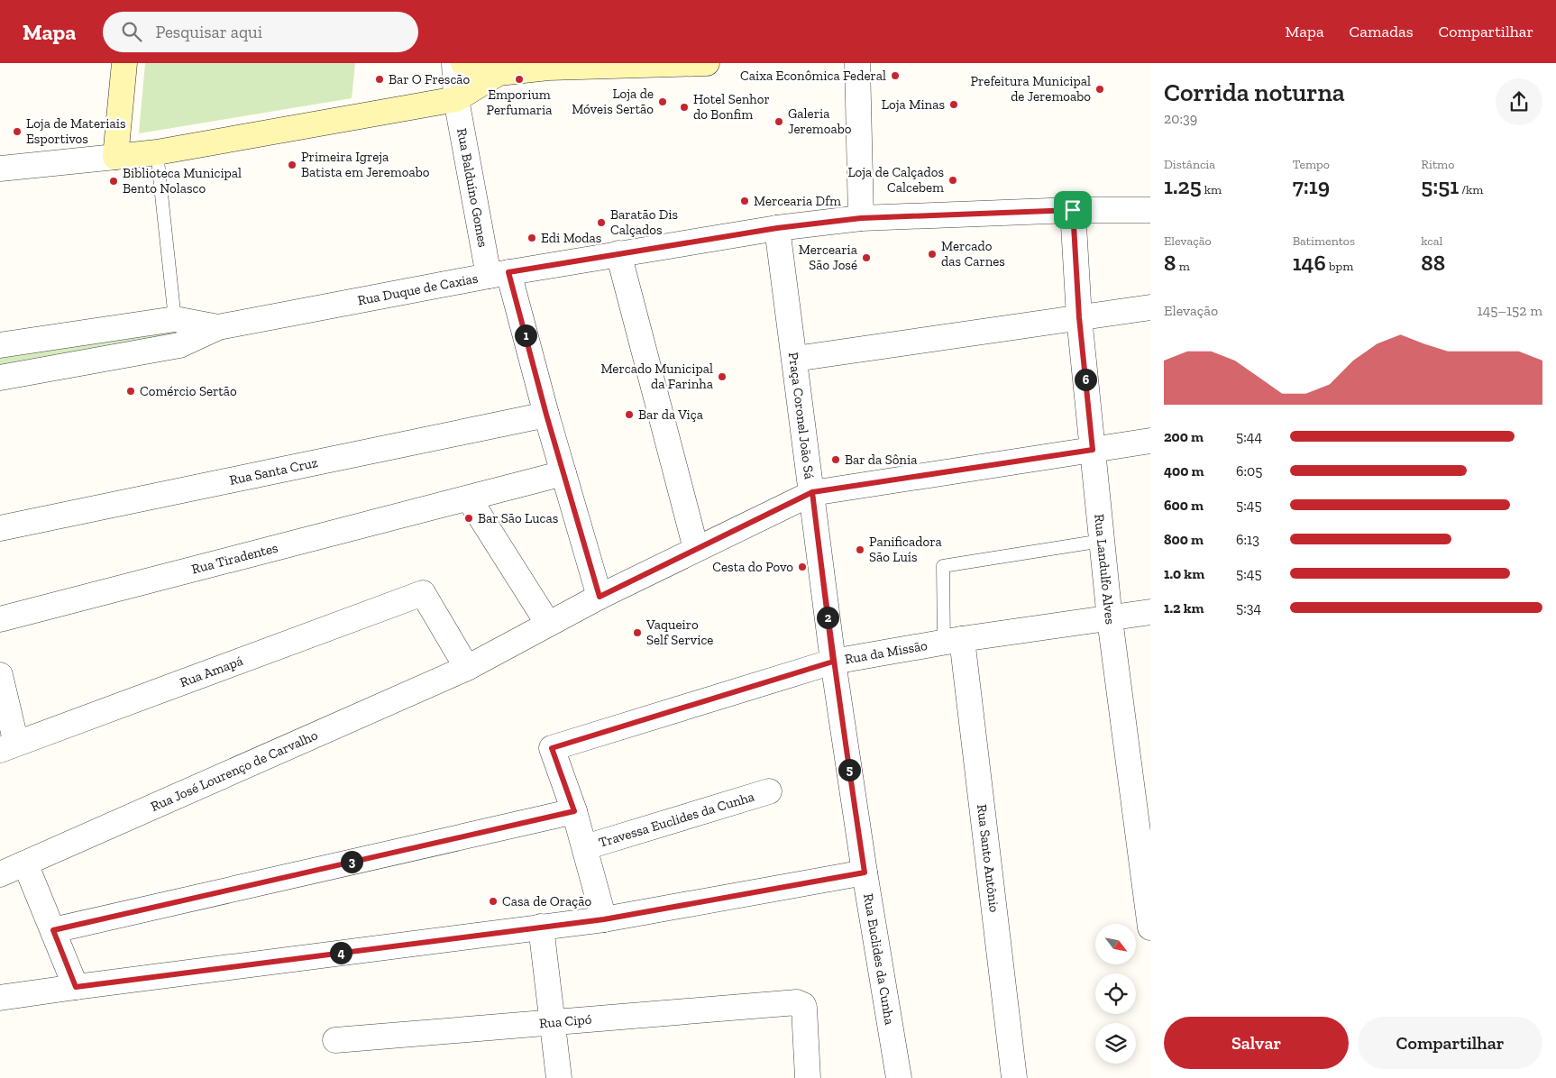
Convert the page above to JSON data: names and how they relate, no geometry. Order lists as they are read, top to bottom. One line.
{"streets":{"street":["Rua Balduíno Gomes","Rua Duque de Caxias","Praça Coronel João Sá","Rua Santa Cruz","Rua Tiradentes","Rua Landulfo Alves","Rua da Missão","Rua Amapá","Rua José Lourenço de Carvalho","Travessa Euclides da Cunha","Rua Santo Antônio","Rua Euclides da Cunha","Rua Cipó"]},"crossings":[["Rua Balduíno Gomes","Rua Duque de Caxias"],["Rua Balduíno Gomes","Praça Coronel João Sá"],["Rua Balduíno Gomes","Rua Santa Cruz"],["Rua Balduíno Gomes","Rua Tiradentes"],["Rua Balduíno Gomes","Rua José Lourenço de Carvalho"],["Praça Coronel João Sá","Rua José Lourenço de Carvalho"],["Praça Coronel João Sá","Rua Euclides da Cunha"],["Rua Landulfo Alves","Rua da Missão"],["Rua da Missão","Rua Santo Antônio"],["Rua da Missão","Rua Euclides da Cunha"],["Rua Amapá","Rua José Lourenço de Carvalho"]],"places":["Caixa Econômica Federal","Bar O Frescão","Emporium Perfumaria","Prefeitura Municipal de Jeremoabo","Loja de Móveis Sertão","Loja Minas","Hotel Senhor do Bonfim","Galeria Jeremoabo","Loja de Materiais Esportivos","Primeira Igreja Batista em Jeremoabo","Loja de Calçados Calcebem","Biblioteca Municipal Bento Nolasco","Mercearia Dfm","Baratão Dis Calçados","Edi Modas","Mercado das Carnes","Mercearia São José","Mercado Municipal da Farinha","Comércio Sertão","Bar da Viça","Bar da Sônia","Bar São Lucas","Panificadora São Luís","Cesta do Povo","Vaqueiro Self Service","Casa de Oração"],"north":"bottom right","page":{"header":"Mapa","search":"Pesquisar aqui","nav":["Mapa","Camadas","Compartilhar"],"heading":["Corrida noturna","20:39"],"stats":[["Distância","1.25 km"],["Tempo","7:19"],["Ritmo","5:51 /km"],["Elevação","8 m"],["Batimentos","146 bpm"],["kcal","88"]],"chart":["Elevação","145–152 m"],"pins":["1","6","2","5","3","4"],"list":[{"name":"200 m","note":"5:44"},{"name":"400 m","note":"6:05"},{"name":"600 m","note":"5:45"},{"name":"800 m","note":"6:13"},{"name":"1.0 km","note":"5:45"},{"name":"1.2 km","note":"5:34"}],"buttons":["Salvar","Compartilhar"]}}
